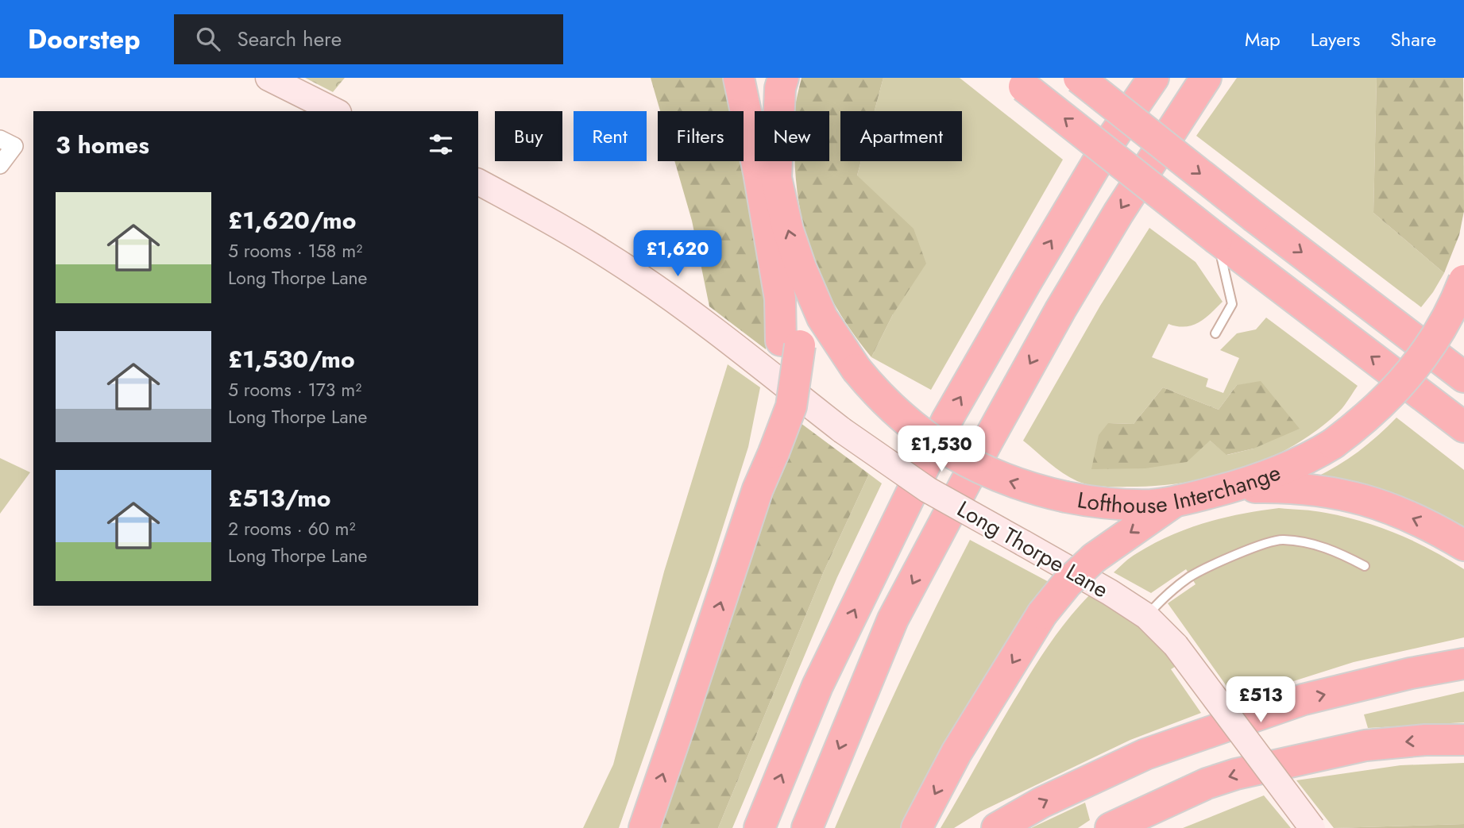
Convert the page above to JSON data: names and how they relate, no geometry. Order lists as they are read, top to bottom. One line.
{"streets":{"highway":["Lofthouse Interchange"],"main road":["Long Thorpe Lane"]},"one_way":["Lofthouse Interchange"],"page":{"header":"Doorstep","search":"Search here","nav":["Map","Layers","Share"],"chip":["Buy","Rent","Filters","New","Apartment"],"heading":"3 homes","list":[{"name":"£1,620/mo","note":"5 rooms · 158 m² · Long Thorpe Lane"},{"name":"£1,530/mo","note":"5 rooms · 173 m² · Long Thorpe Lane"},{"name":"£513/mo","note":"2 rooms · 60 m² · Long Thorpe Lane"}],"price":["£1,620","£1,530","£513"]}}
